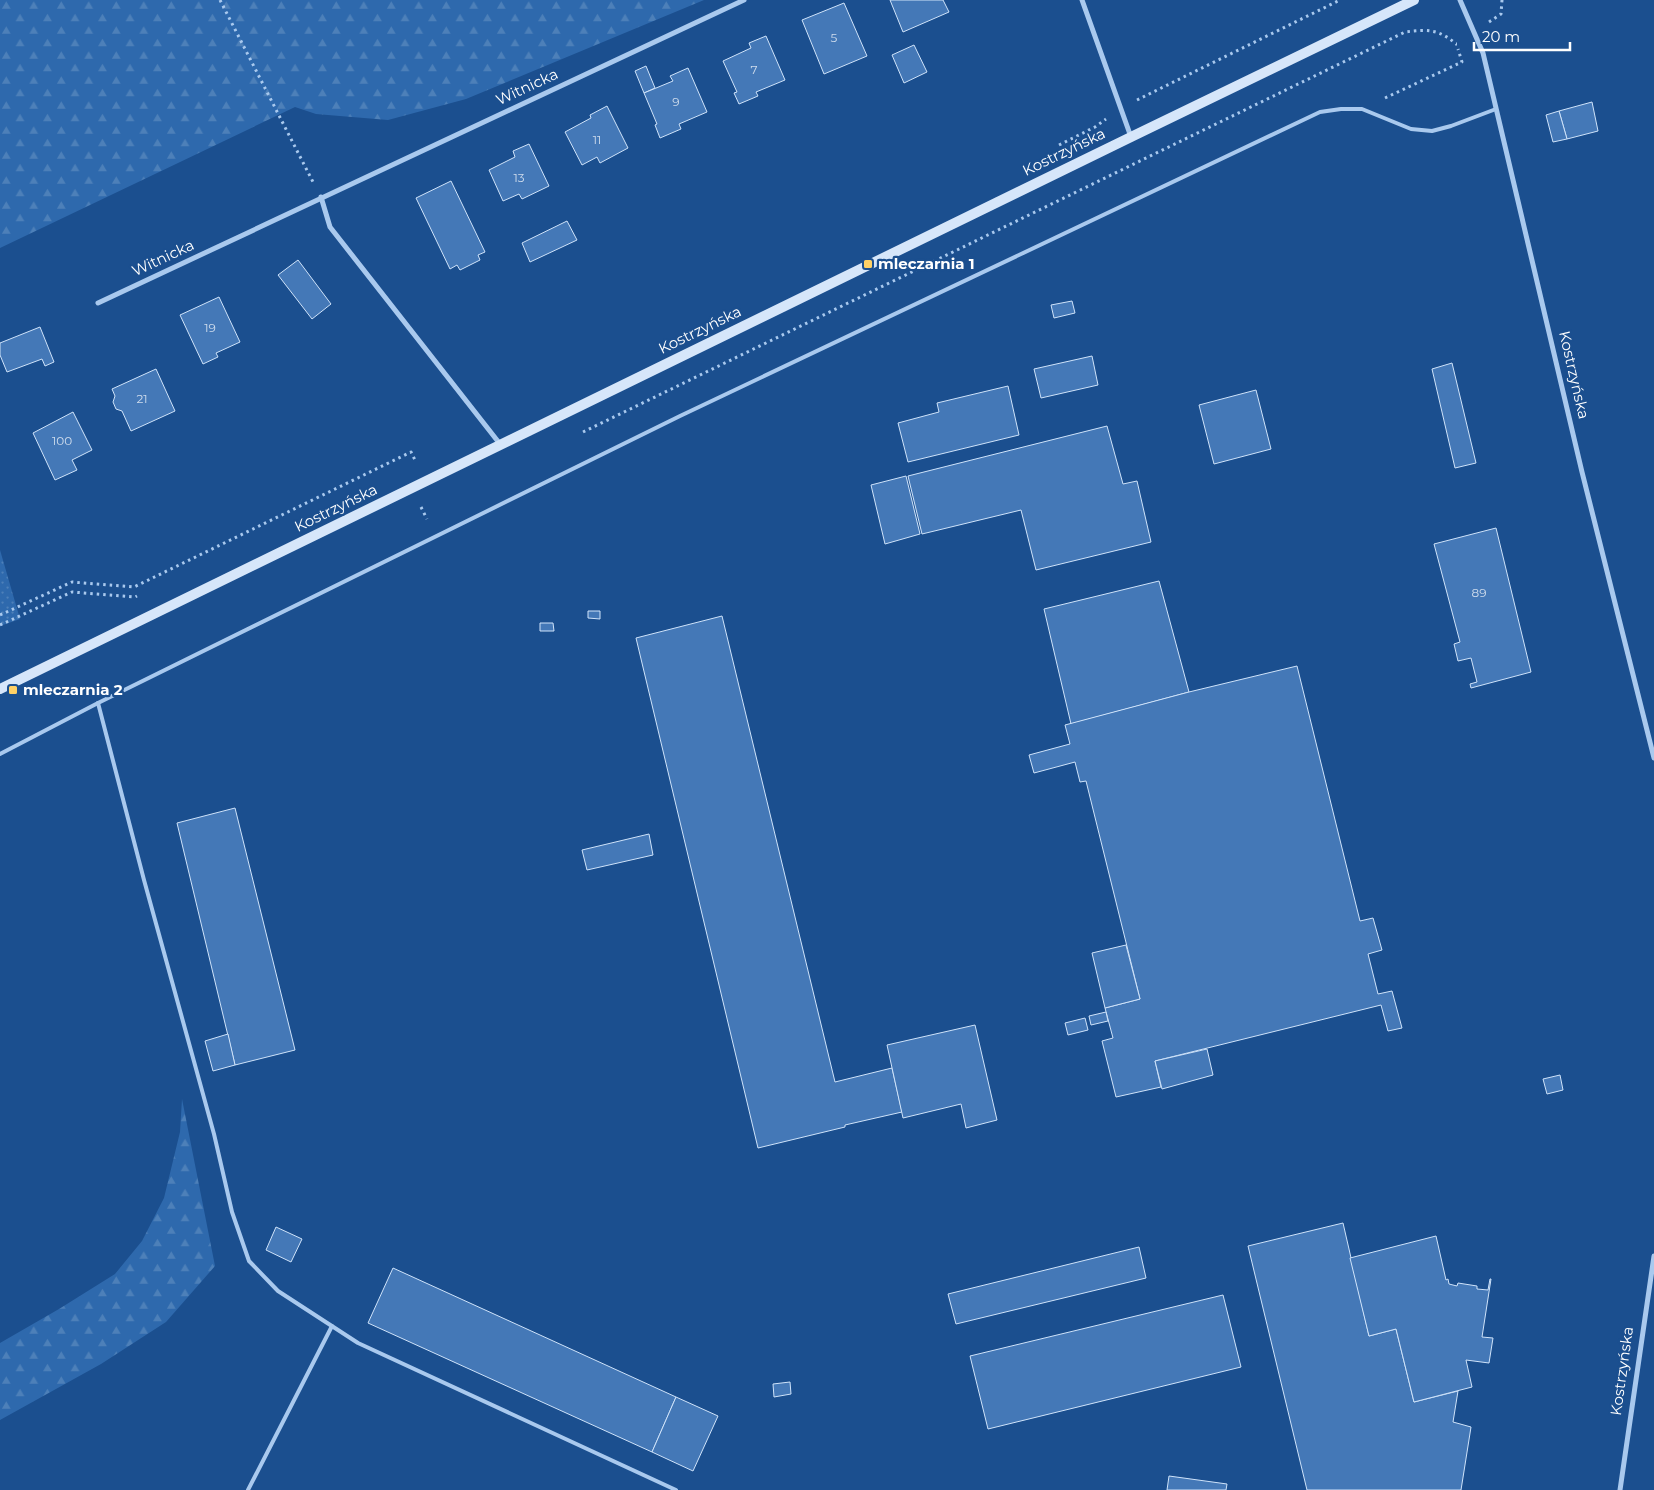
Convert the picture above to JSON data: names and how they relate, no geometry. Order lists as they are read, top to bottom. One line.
{"streets":{"main road":["Kostrzyńska"],"street":["Witnicka"]},"places":{"transit":["mleczarnia 1","mleczarnia 2"]},"house_numbers":["5","7","9","11","13","19","21","100","89"],"scale_bar":"20 m"}
